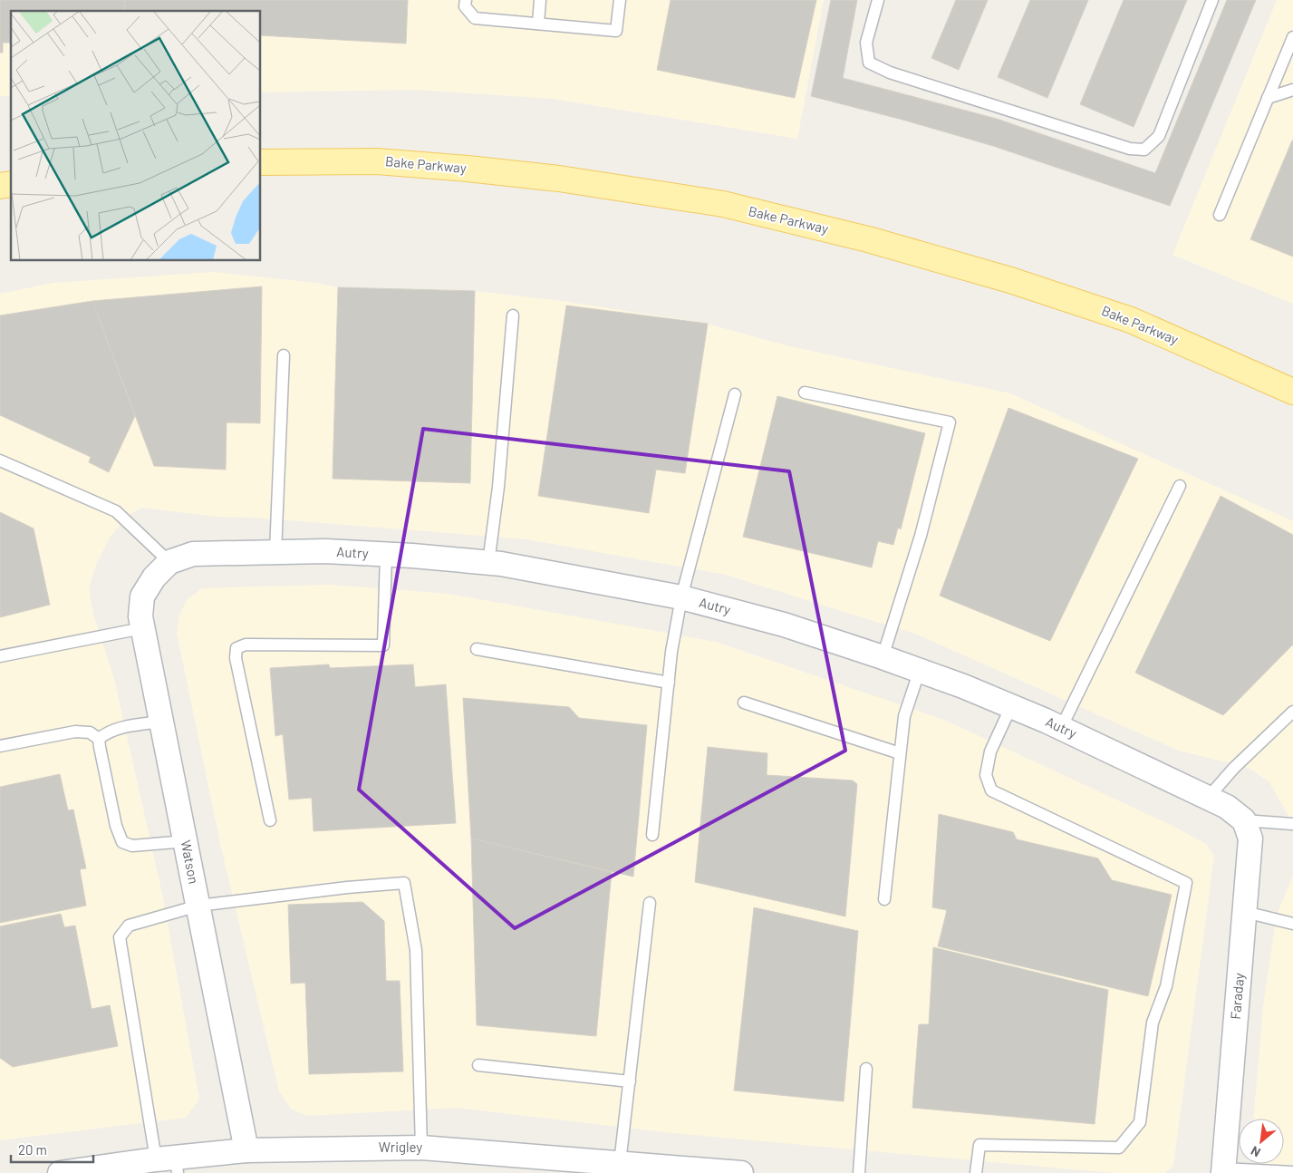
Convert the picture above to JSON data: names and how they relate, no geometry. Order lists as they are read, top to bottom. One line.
{"streets":{"main road":["Bake Parkway"],"street":["Autry","Watson","Faraday","Wrigley"]},"crossings":[["Autry","Watson"],["Autry","Faraday"],["Watson","Wrigley"]],"scale_bar":"20 m","north":"bottom left"}
